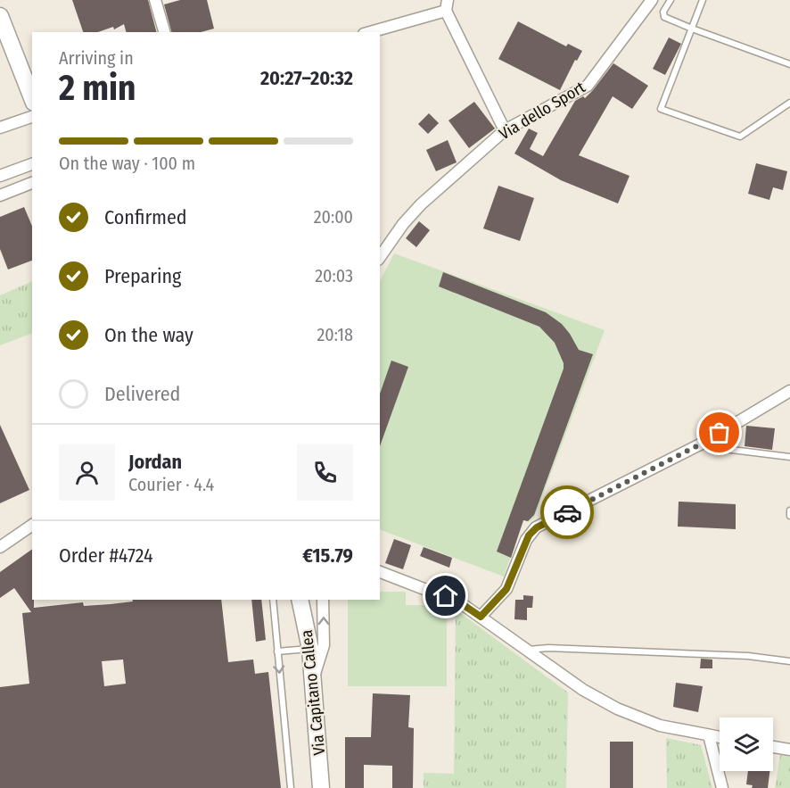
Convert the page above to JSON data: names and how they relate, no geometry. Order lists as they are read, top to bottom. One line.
{"streets":{"main road":["Via Capitano Callea"],"street":["Via dello Sport"]},"page":{"heading":["2 min","Arriving in","20:27–20:32"],"panel":["Jordan","Courier · 4.4","Order #4724","€15.79"],"bar":"On the way · 100 m","list":[["Confirmed","20:00"],["Preparing","20:03"],["On the way","20:18"],"Delivered"]}}
